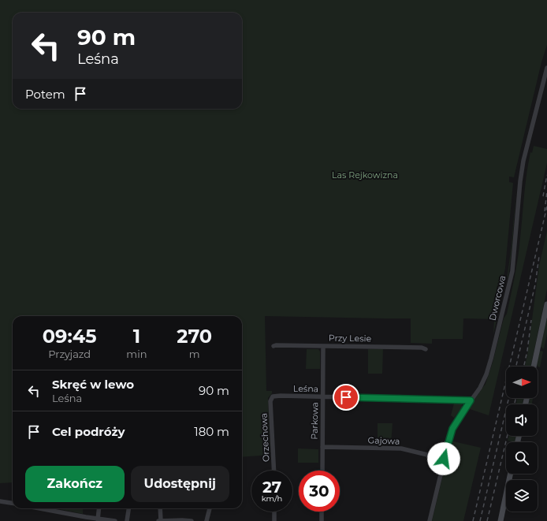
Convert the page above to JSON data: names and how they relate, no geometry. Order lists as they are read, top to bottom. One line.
{"streets":{"street":["Dworcowa","Przy Lesie","Leśna","Parkowa","Orzechowa","Gajowa"]},"crossings":[["Dworcowa","Leśna"],["Dworcowa","Gajowa"],["Przy Lesie","Parkowa"],["Leśna","Parkowa"],["Leśna","Orzechowa"],["Parkowa","Gajowa"]],"parks":["Las Rejkowizna"],"north":"right","page":{"turn":["90 m","Leśna"],"then":"Potem","eta":["09:45","Przyjazd","1","min","270","m"],"list":[{"name":"Skręć w lewo","note":"Leśna","value":"90 m"},{"name":"Cel podróży","value":"180 m"}],"buttons":["Zakończ","Udostępnij"],"speed":"27 km/h","limit":"30"}}
